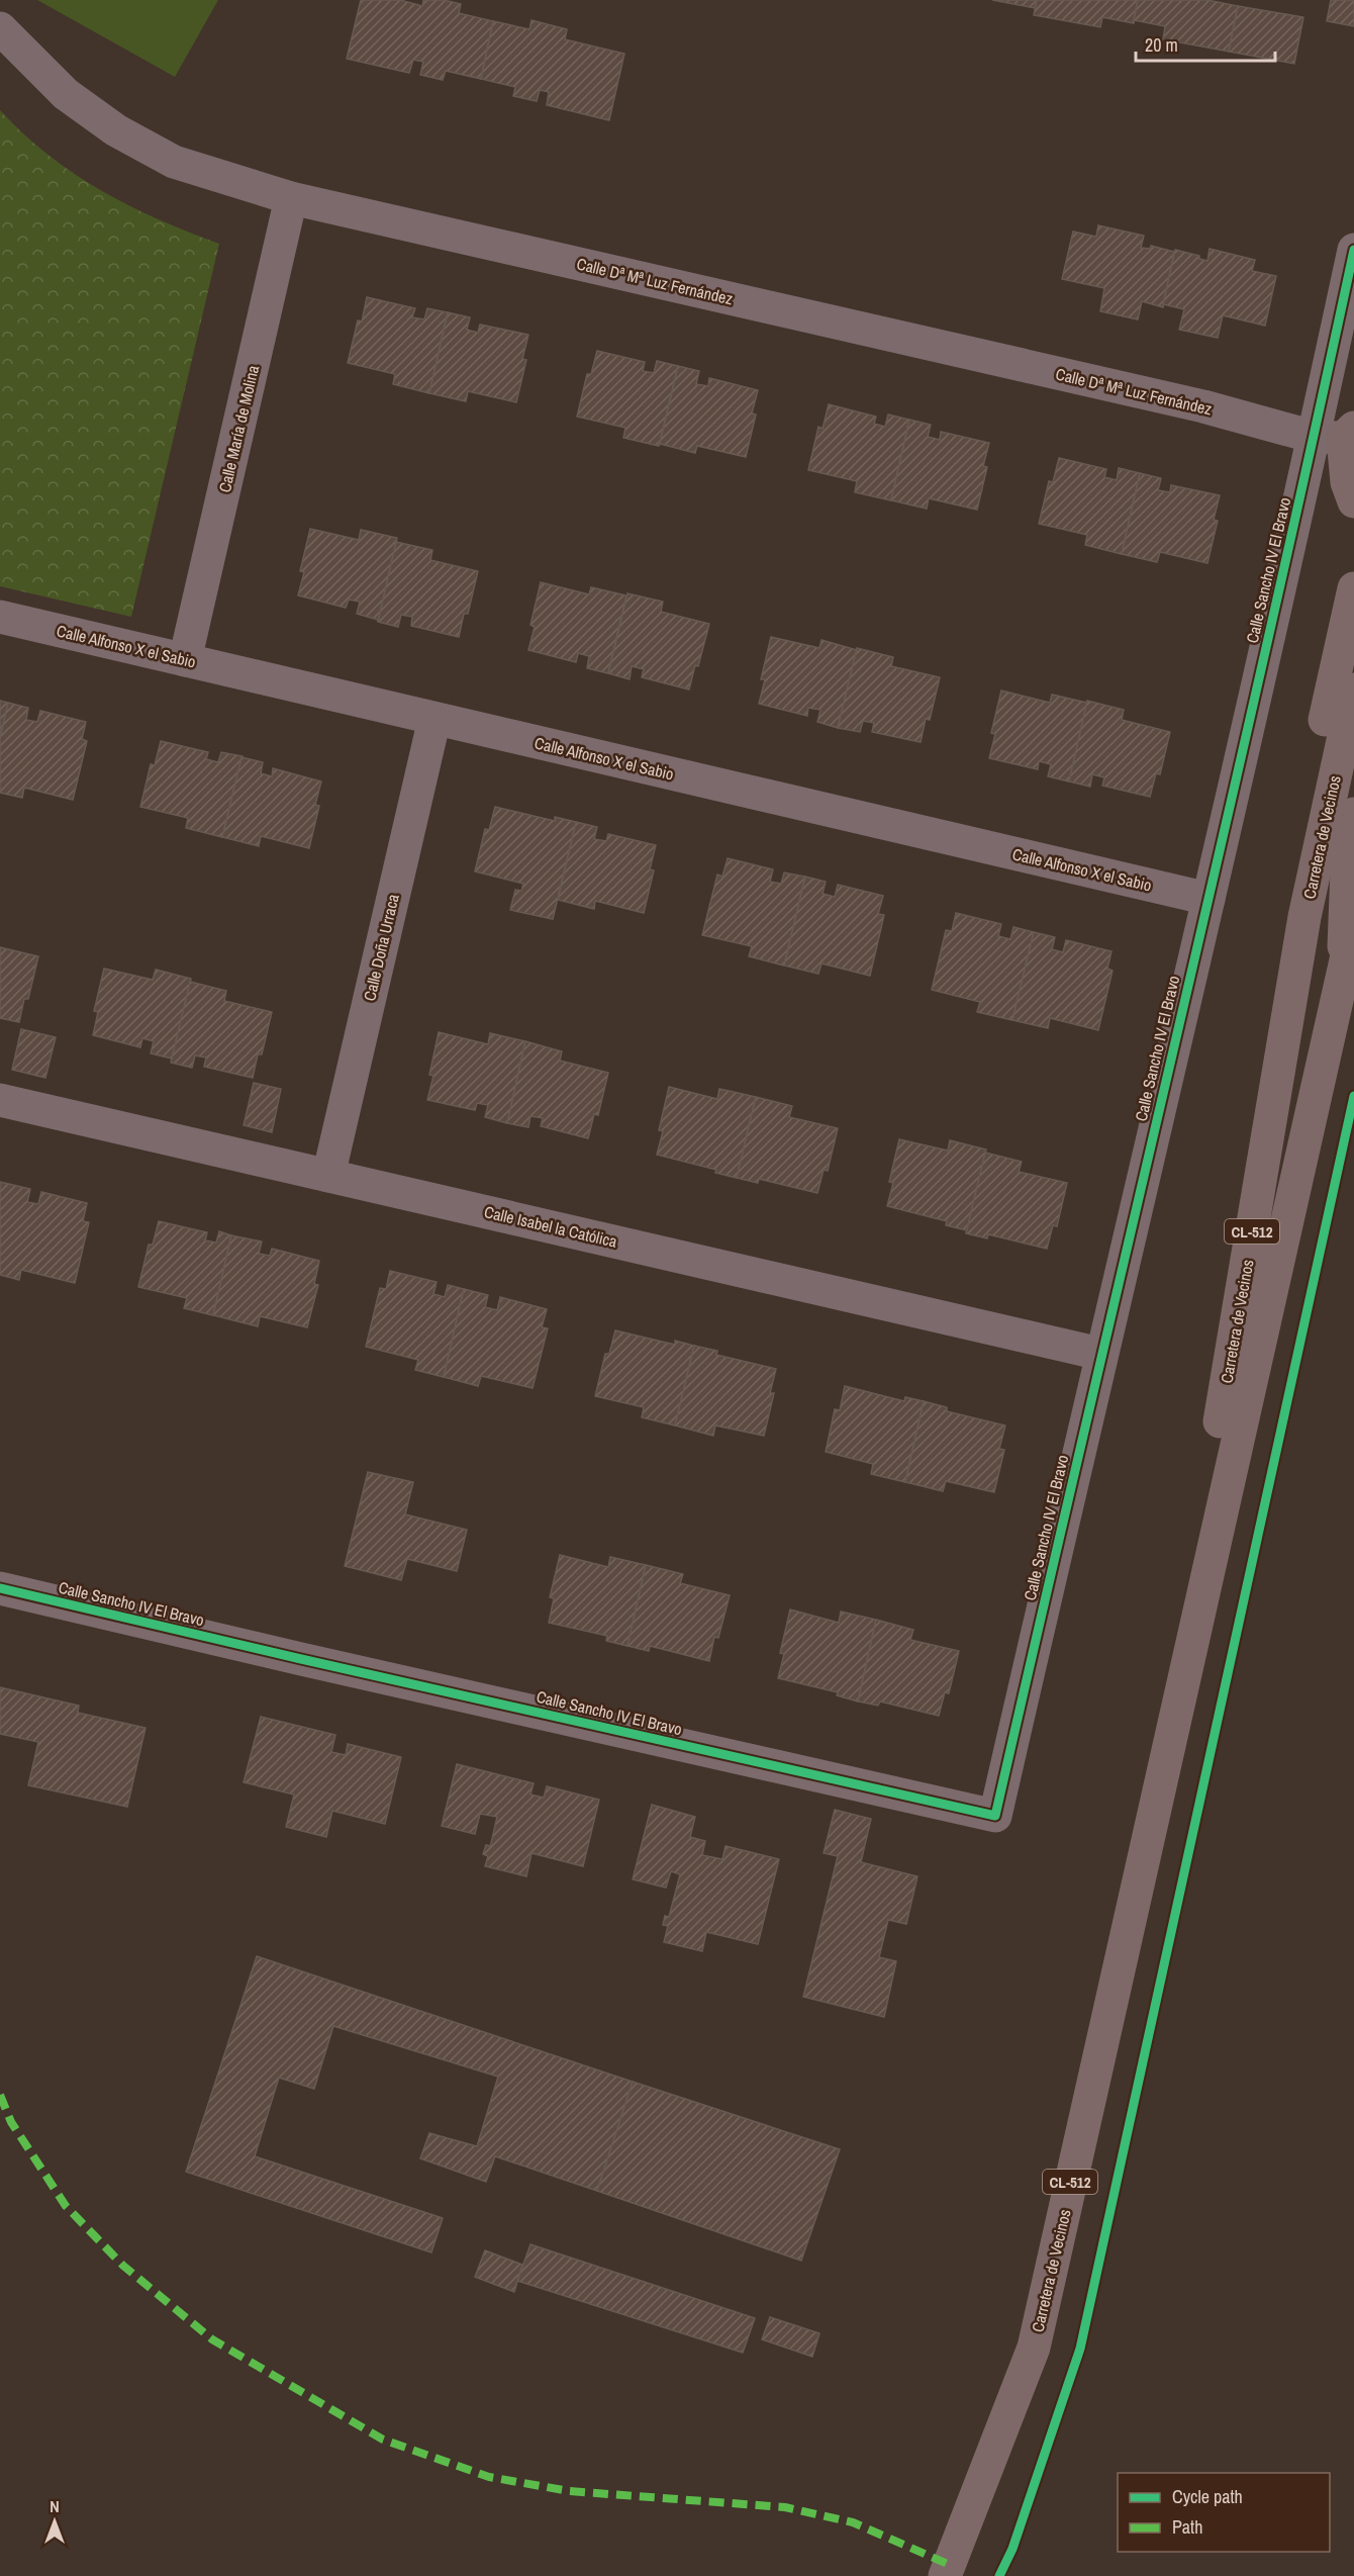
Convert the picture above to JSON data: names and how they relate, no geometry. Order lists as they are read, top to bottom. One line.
{"streets":{"main road":["Carretera de Vecinos","CL-512"],"street":["Calle Dª Mª Luz Fernández","Calle María de Molina","Calle Sancho IV El Bravo","Calle Alfonso X el Sabio","Calle Doña Urraca","Calle Isabel la Católica"]},"crossings":[["Calle Dª Mª Luz Fernández","Calle María de Molina"],["Calle Dª Mª Luz Fernández","Calle Sancho IV El Bravo"],["Calle María de Molina","Calle Alfonso X el Sabio"],["Calle Sancho IV El Bravo","Calle Alfonso X el Sabio"],["Calle Sancho IV El Bravo","Calle Isabel la Católica"],["Calle Alfonso X el Sabio","Calle Doña Urraca"],["Calle Doña Urraca","Calle Isabel la Católica"]],"legend":["Cycle path","Path"],"scale_bar":"20 m","north":"top"}
